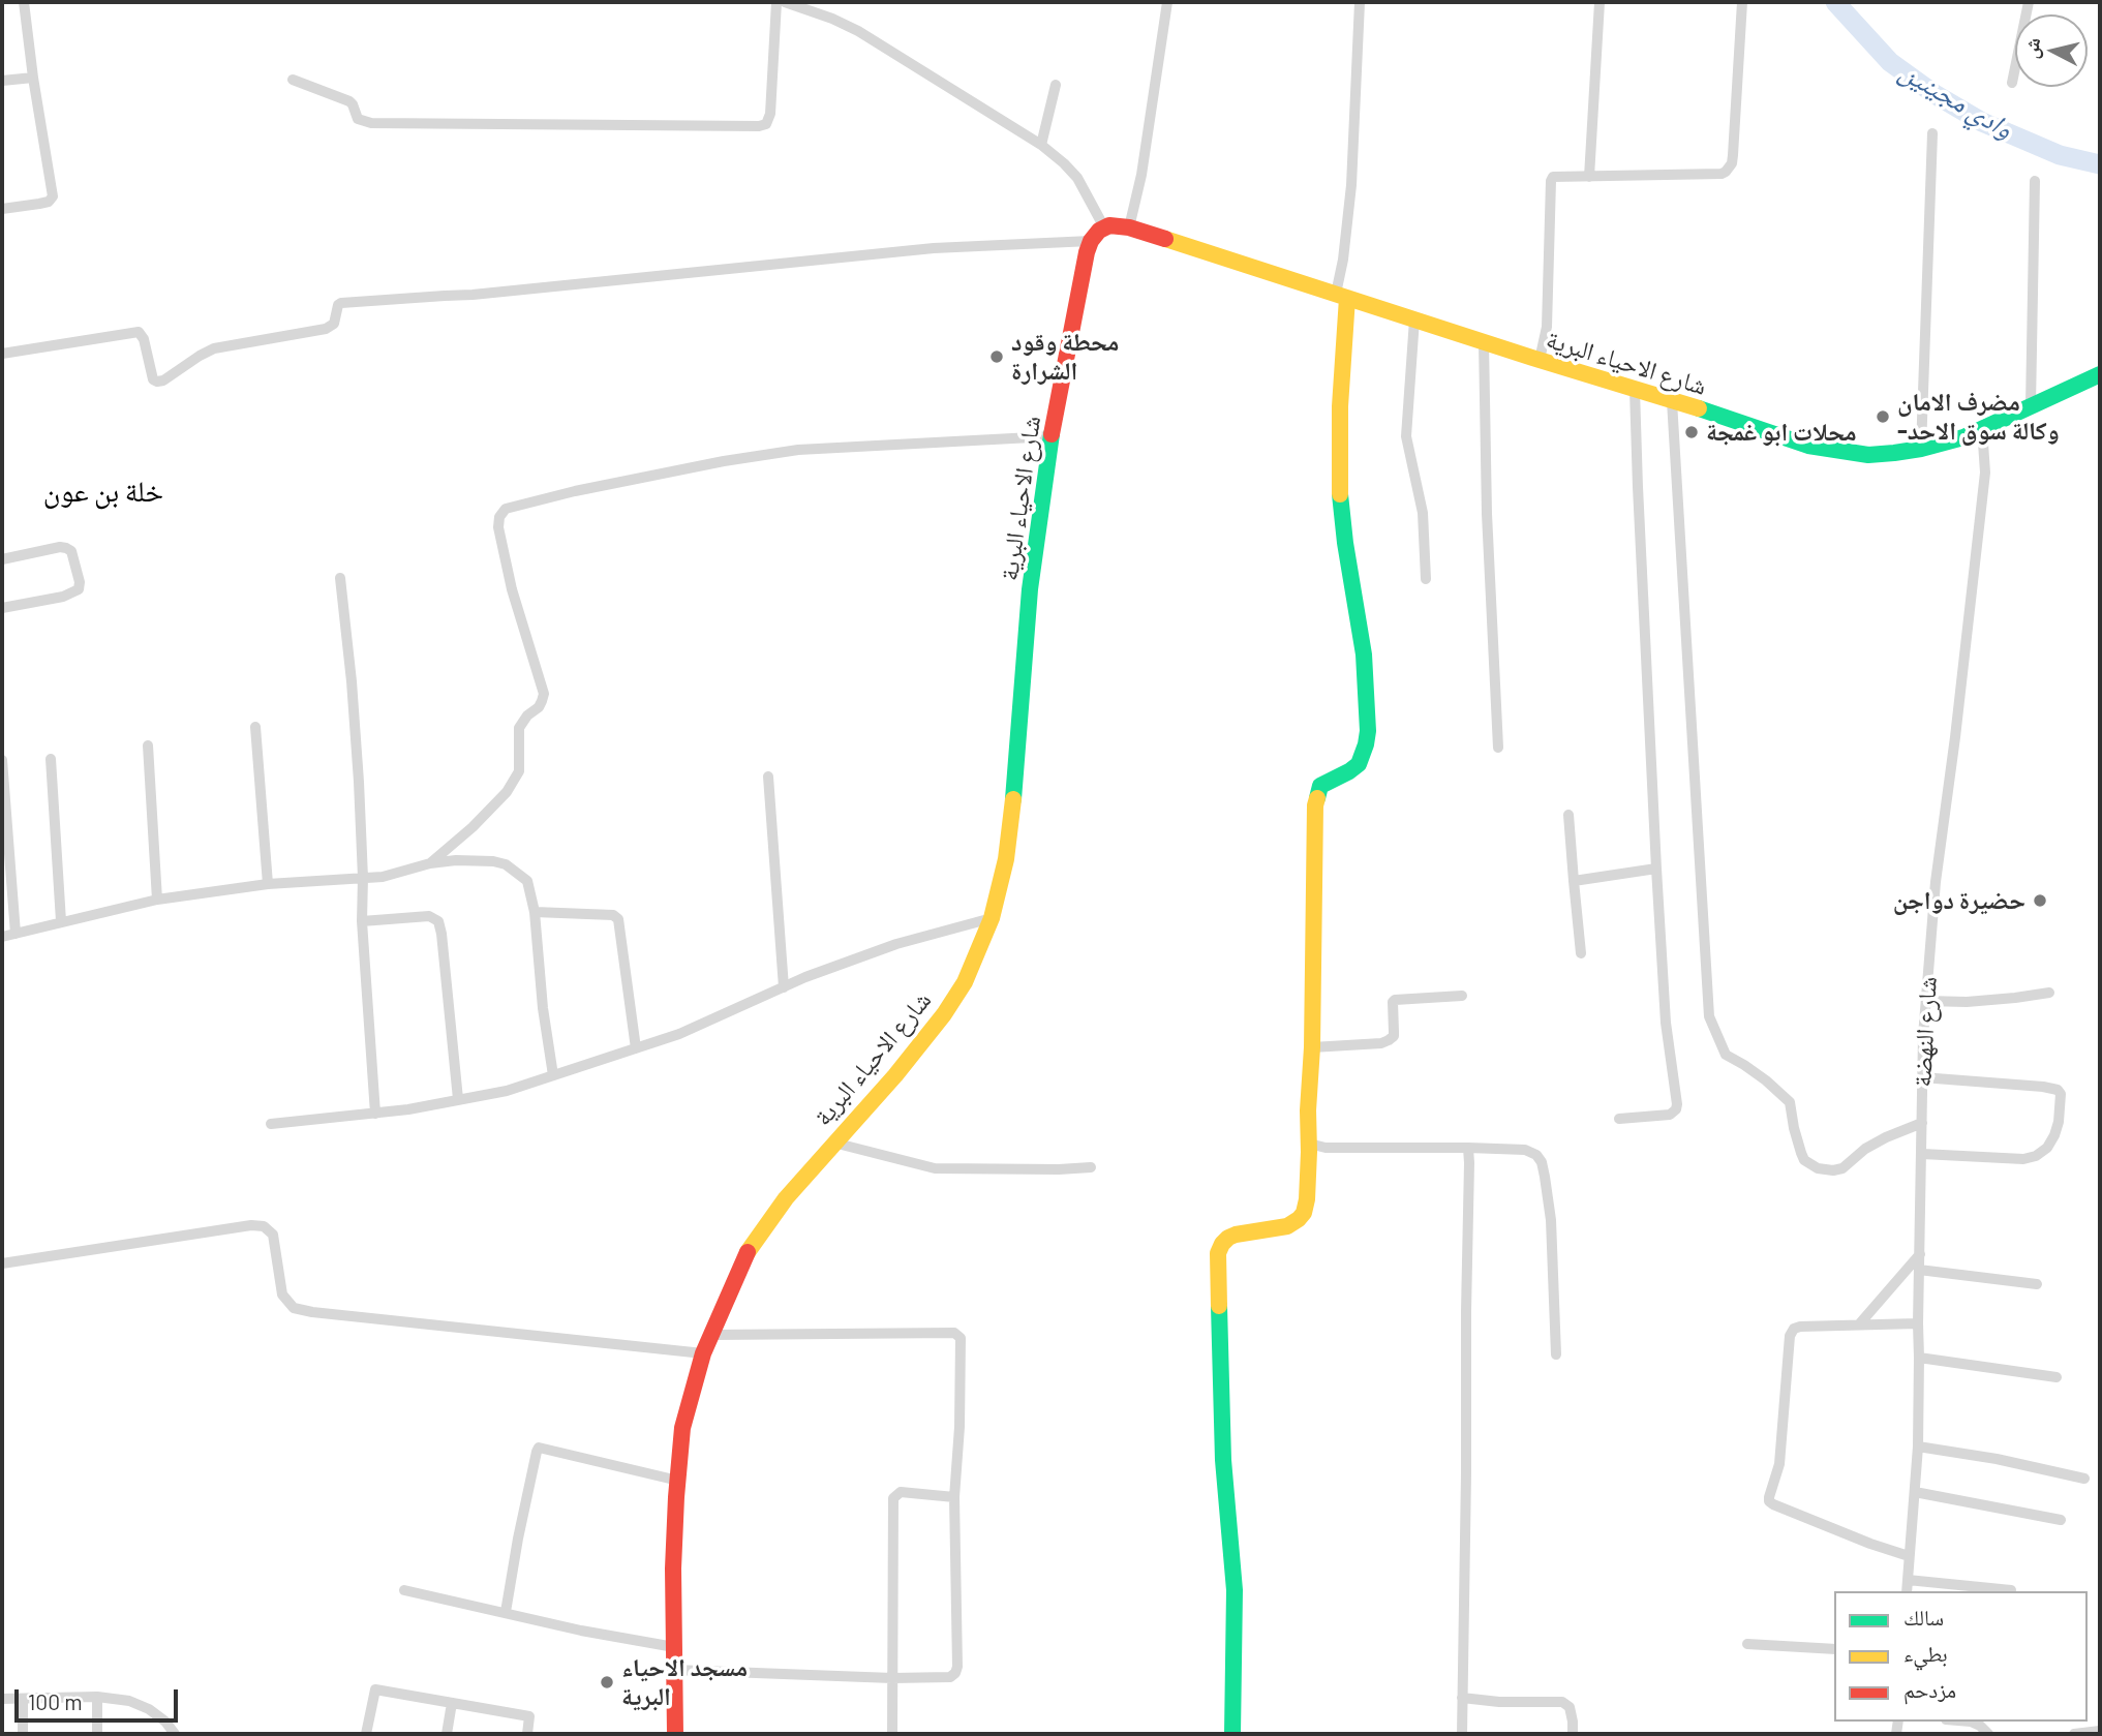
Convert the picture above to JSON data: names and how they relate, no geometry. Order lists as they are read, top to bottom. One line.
{"streets":{"main road":["شارع الاحياء البرية"],"street":["شارع النهضة"]},"crossings":[["شارع الاحياء البرية","شارع النهضة"]],"districts":["خلة بن عون"],"water":["وادي مجينين"],"places":["محطة وقود الشرارة","مضرف الامان -وكالة سوق الاحد","محلات ابو غمجة","حضيرة دواجن","مسجد الاحياء البرية"],"legend":["سالك","بطيء","مزدحم"],"scale_bar":"100 m","north":"left"}
